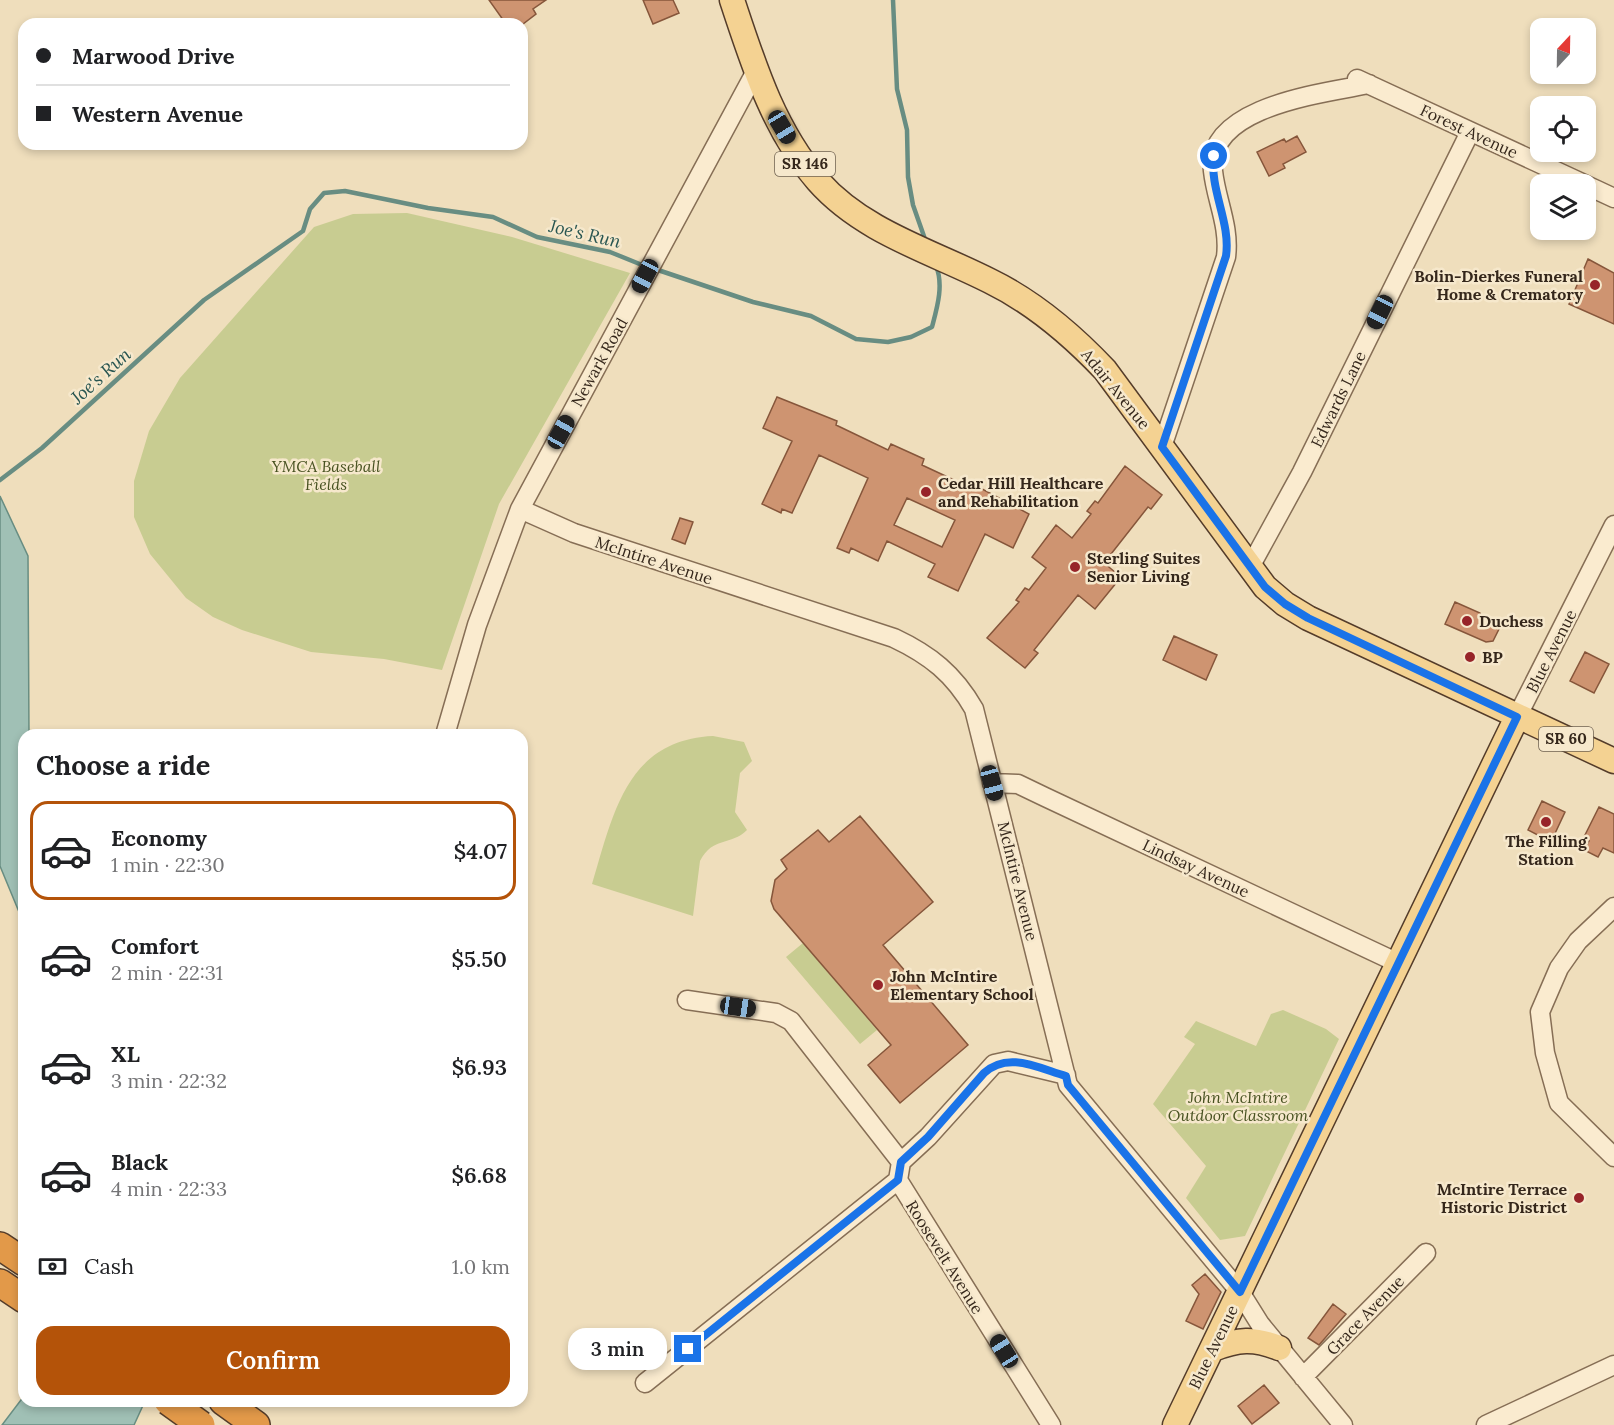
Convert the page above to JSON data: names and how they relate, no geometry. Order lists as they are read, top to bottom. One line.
{"streets":{"main road":["SR 146","Adair Avenue","Blue Avenue","SR 60"],"street":["Forest Avenue","Newark Road","Edwards Lane","McIntire Avenue","Lindsay Avenue","Roosevelt Avenue","Grace Avenue"]},"crossings":[["Forest Avenue","Adair Avenue"],["Forest Avenue","Edwards Lane"],["SR 146","Newark Road"],["SR 146","Adair Avenue"],["Newark Road","Adair Avenue"],["Newark Road","McIntire Avenue"],["Adair Avenue","Edwards Lane"],["Adair Avenue","Blue Avenue"],["McIntire Avenue","Blue Avenue"],["McIntire Avenue","Lindsay Avenue"],["McIntire Avenue","Grace Avenue"],["Blue Avenue","Lindsay Avenue"]],"water":["Joe's Run"],"parks":["YMCA Baseball Fields","John McIntire Outdoor Classroom"],"places":["Bolin-Dierkes Funeral Home & Crematory","Cedar Hill Healthcare and Rehabilitation","Sterling Suites Senior Living","Duchess","BP","The Filling Station","John McIntire Elementary School","McIntire Terrace Historic District"],"north":"top","page":{"banner":["Marwood Drive","Western Avenue"],"heading":"Choose a ride","list":[{"name":"Economy","note":"1 min · 22:30","value":"$4.07"},{"name":"Comfort","note":"2 min · 22:31","value":"$5.50"},{"name":"XL","note":"3 min · 22:32","value":"$6.93"},{"name":"Black","note":"4 min · 22:33","value":"$6.68"}],"pay":["Cash","1.0 km"],"buttons":"Confirm","bubble":"3 min"}}
